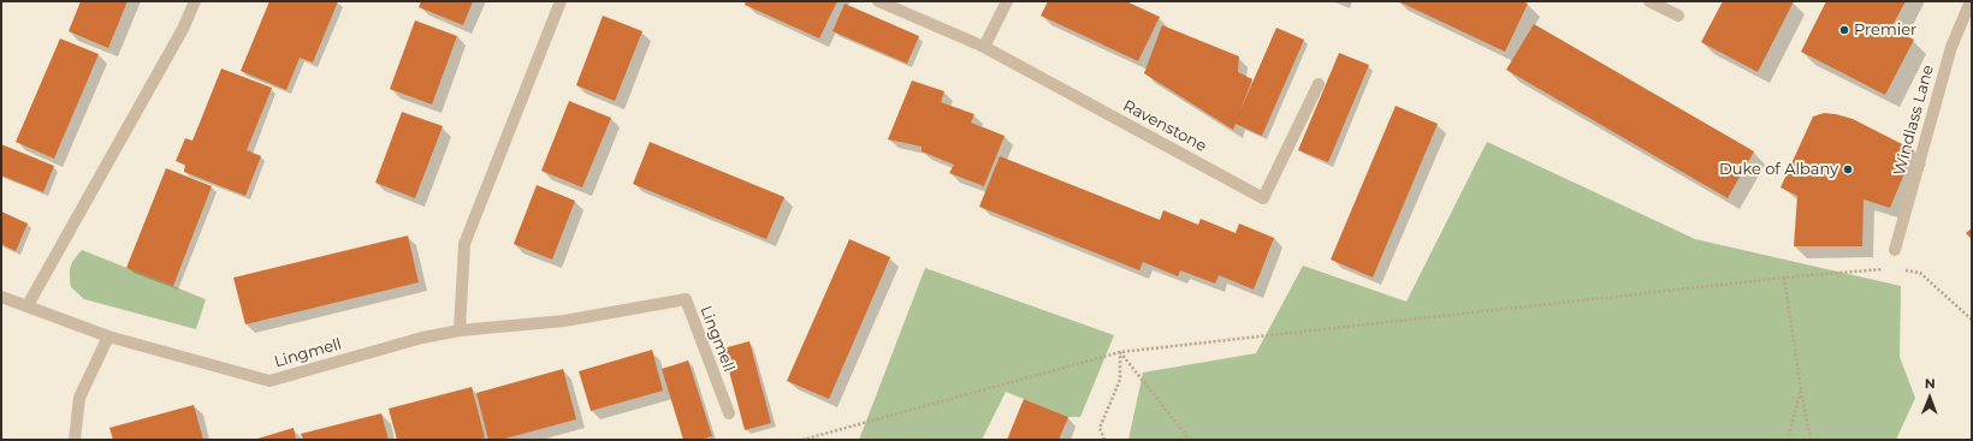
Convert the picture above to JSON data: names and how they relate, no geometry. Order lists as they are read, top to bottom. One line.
{"streets":{"street":["Windlass Lane","Ravenstone","Lingmell"]},"places":["Premier","Duke of Albany"],"north":"top"}
